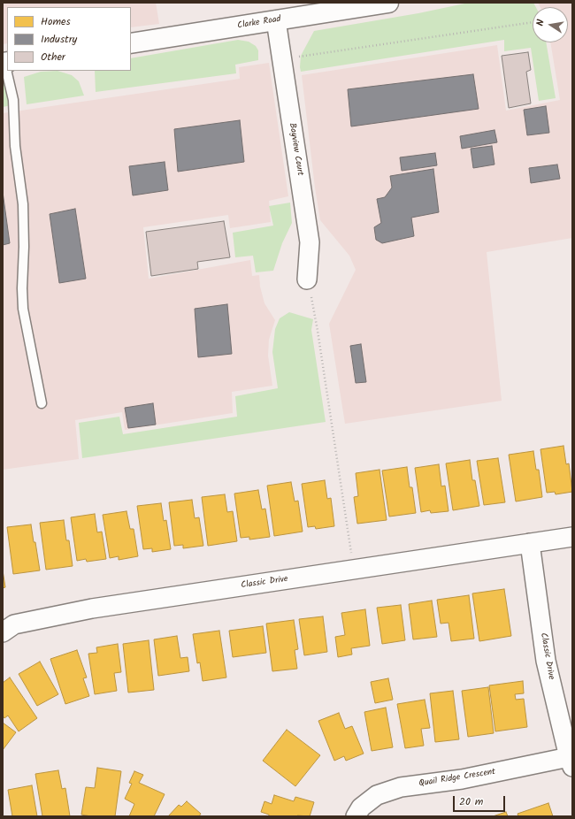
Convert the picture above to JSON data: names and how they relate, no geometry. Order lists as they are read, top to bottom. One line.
{"streets":{"main road":["Clarke Road"],"street":["Bayview Court","Classic Drive","Quail Ridge Crescent"]},"crossings":[["Clarke Road","Bayview Court"],["Classic Drive","Quail Ridge Crescent"]],"legend":["Homes","Industry","Other"],"scale_bar":"20 m","north":"left"}
